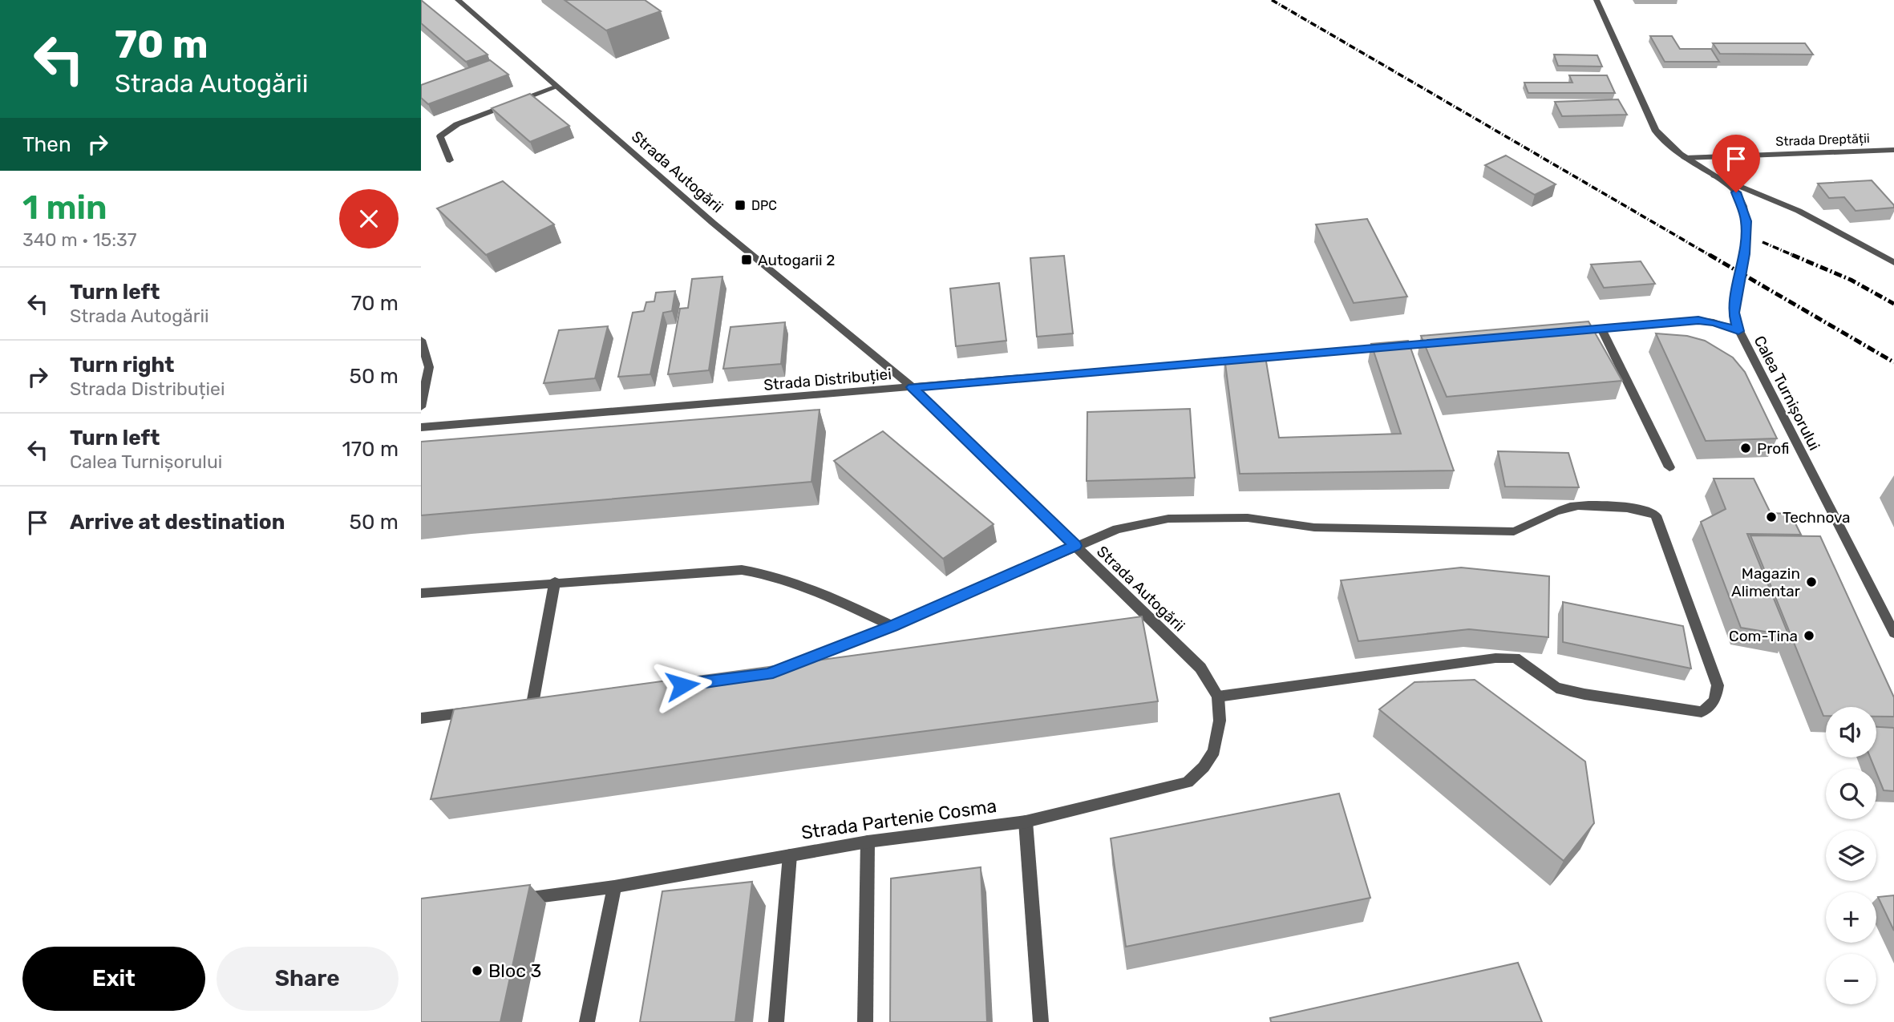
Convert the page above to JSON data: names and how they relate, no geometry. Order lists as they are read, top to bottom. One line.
{"streets":{"street":["Strada Dreptății","Strada Autogării","Strada Distribuției","Calea Turnișorului","Strada Partenie Cosma"]},"crossings":[["Strada Dreptății","Calea Turnișorului"],["Strada Autogării","Strada Distribuției"],["Strada Autogării","Strada Partenie Cosma"]],"places":{"transit":["DPC","Autogarii 2"],"other":["Profi","Technova","Magazin Alimentar","Com-Tina","Bloc 3"]},"page":{"turn":["70 m","Strada Autogării"],"then":"Then","heading":["1 min","340 m · 15:37"],"list":[{"name":"Turn left","note":"Strada Autogării","value":"70 m"},{"name":"Turn right","note":"Strada Distribuției","value":"50 m"},{"name":"Turn left","note":"Calea Turnișorului","value":"170 m"},{"name":"Arrive at destination","value":"50 m"}],"map_buttons":["+","−"],"buttons":["Exit","Share"]}}
